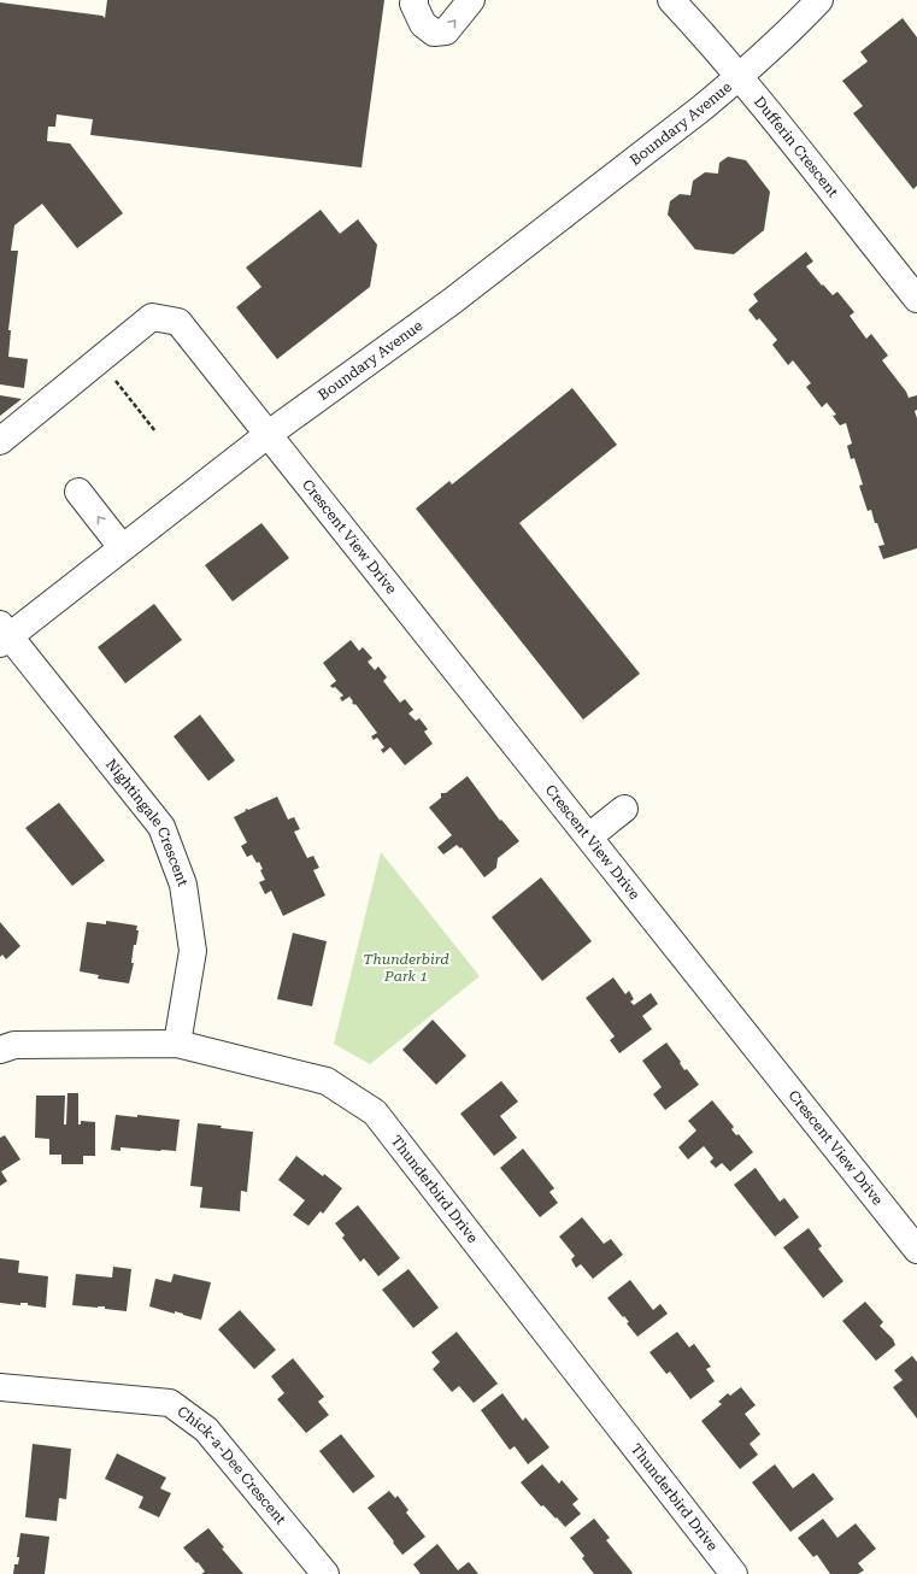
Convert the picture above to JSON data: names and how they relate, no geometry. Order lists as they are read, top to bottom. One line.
{"streets":{"street":["Boundary Avenue","Dufferin Crescent","Crescent View Drive","Nightingale Crescent","Thunderbird Drive","Chick-a-Dee Crescent"]},"crossings":[["Boundary Avenue","Dufferin Crescent"],["Boundary Avenue","Crescent View Drive"],["Boundary Avenue","Nightingale Crescent"],["Nightingale Crescent","Thunderbird Drive"]],"parks":["Thunderbird Park 1"]}
